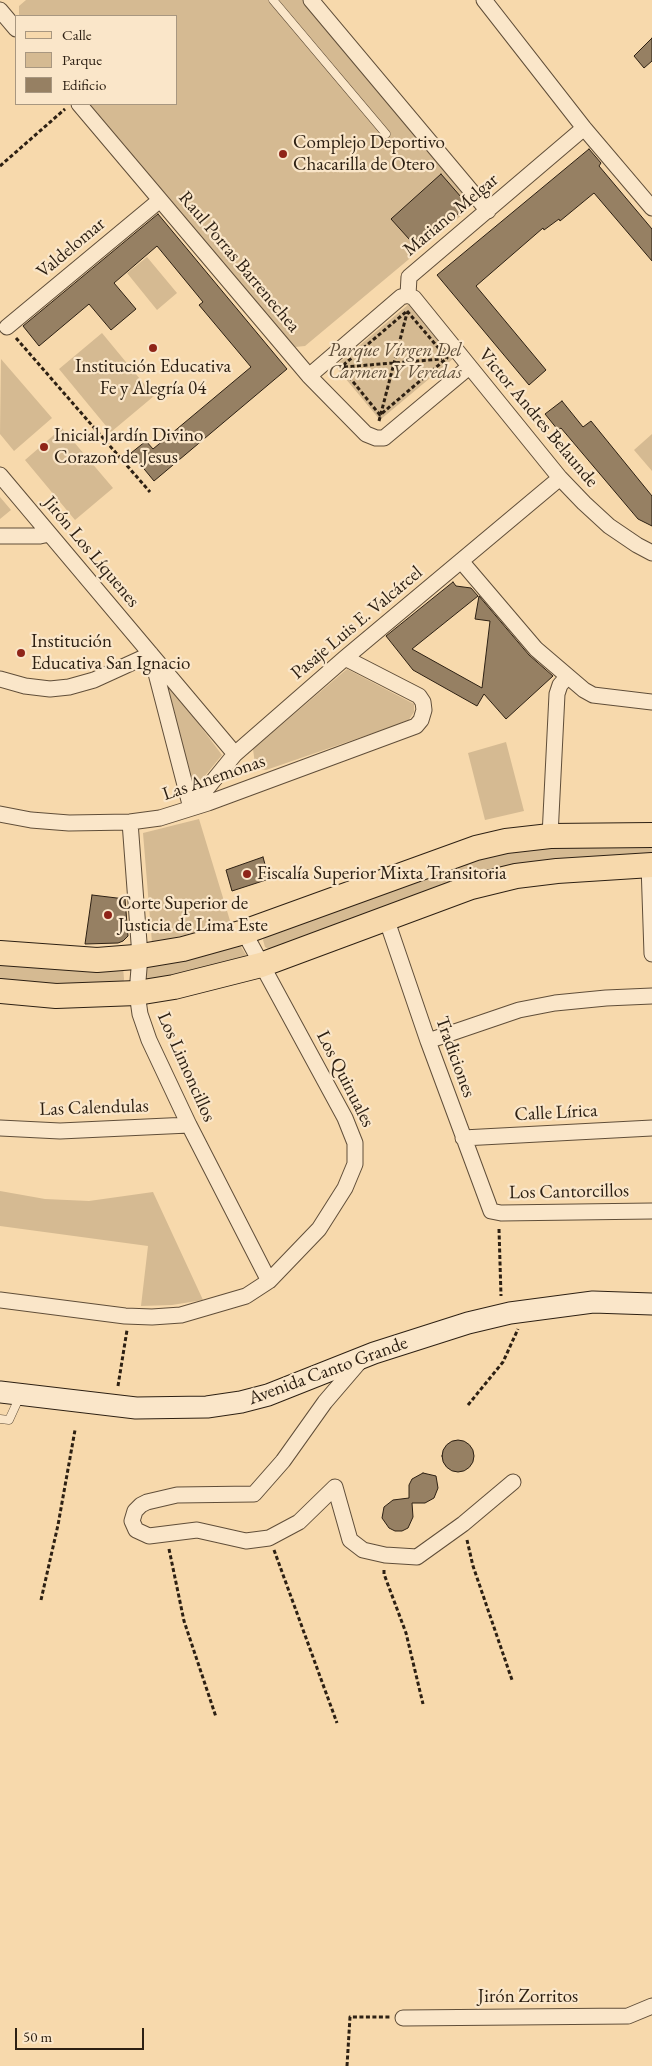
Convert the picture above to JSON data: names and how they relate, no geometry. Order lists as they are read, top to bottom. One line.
{"streets":{"street":["Mariano Melgar","Valdelomar","Raul Porras Barrenechea","Victor Andres Belaunde","Jirón Los Líquenes","Pasaje Luis E. Valcárcel","Las Anemonas","Tradiciones","Los Limoncillos","Los Quinuales","Las Calendulas","Calle Lírica","Los Cantorcillos","Avenida Canto Grande","Jirón Zorritos"]},"crossings":[["Mariano Melgar","Victor Andres Belaunde"],["Valdelomar","Raul Porras Barrenechea"],["Victor Andres Belaunde","Pasaje Luis E. Valcárcel"],["Jirón Los Líquenes","Pasaje Luis E. Valcárcel"],["Jirón Los Líquenes","Las Anemonas"],["Pasaje Luis E. Valcárcel","Las Anemonas"],["Las Anemonas","Los Limoncillos"],["Tradiciones","Calle Lírica"],["Tradiciones","Los Cantorcillos"],["Los Limoncillos","Los Quinuales"],["Los Limoncillos","Las Calendulas"]],"parks":["Parque Vírgen Del Carmen Y Veredas"],"places":["Complejo Deportivo Chacarilla de Otero","Institución Educativa Fe y Alegría 04","Inicial Jardín Divino Corazon de Jesus","Institución Educativa San Ignacio","Fiscalía Superior Mixta Transitoria","Corte Superior de Justicia de Lima Este"],"legend":["Calle","Parque","Edificio"],"scale_bar":"50 m"}
